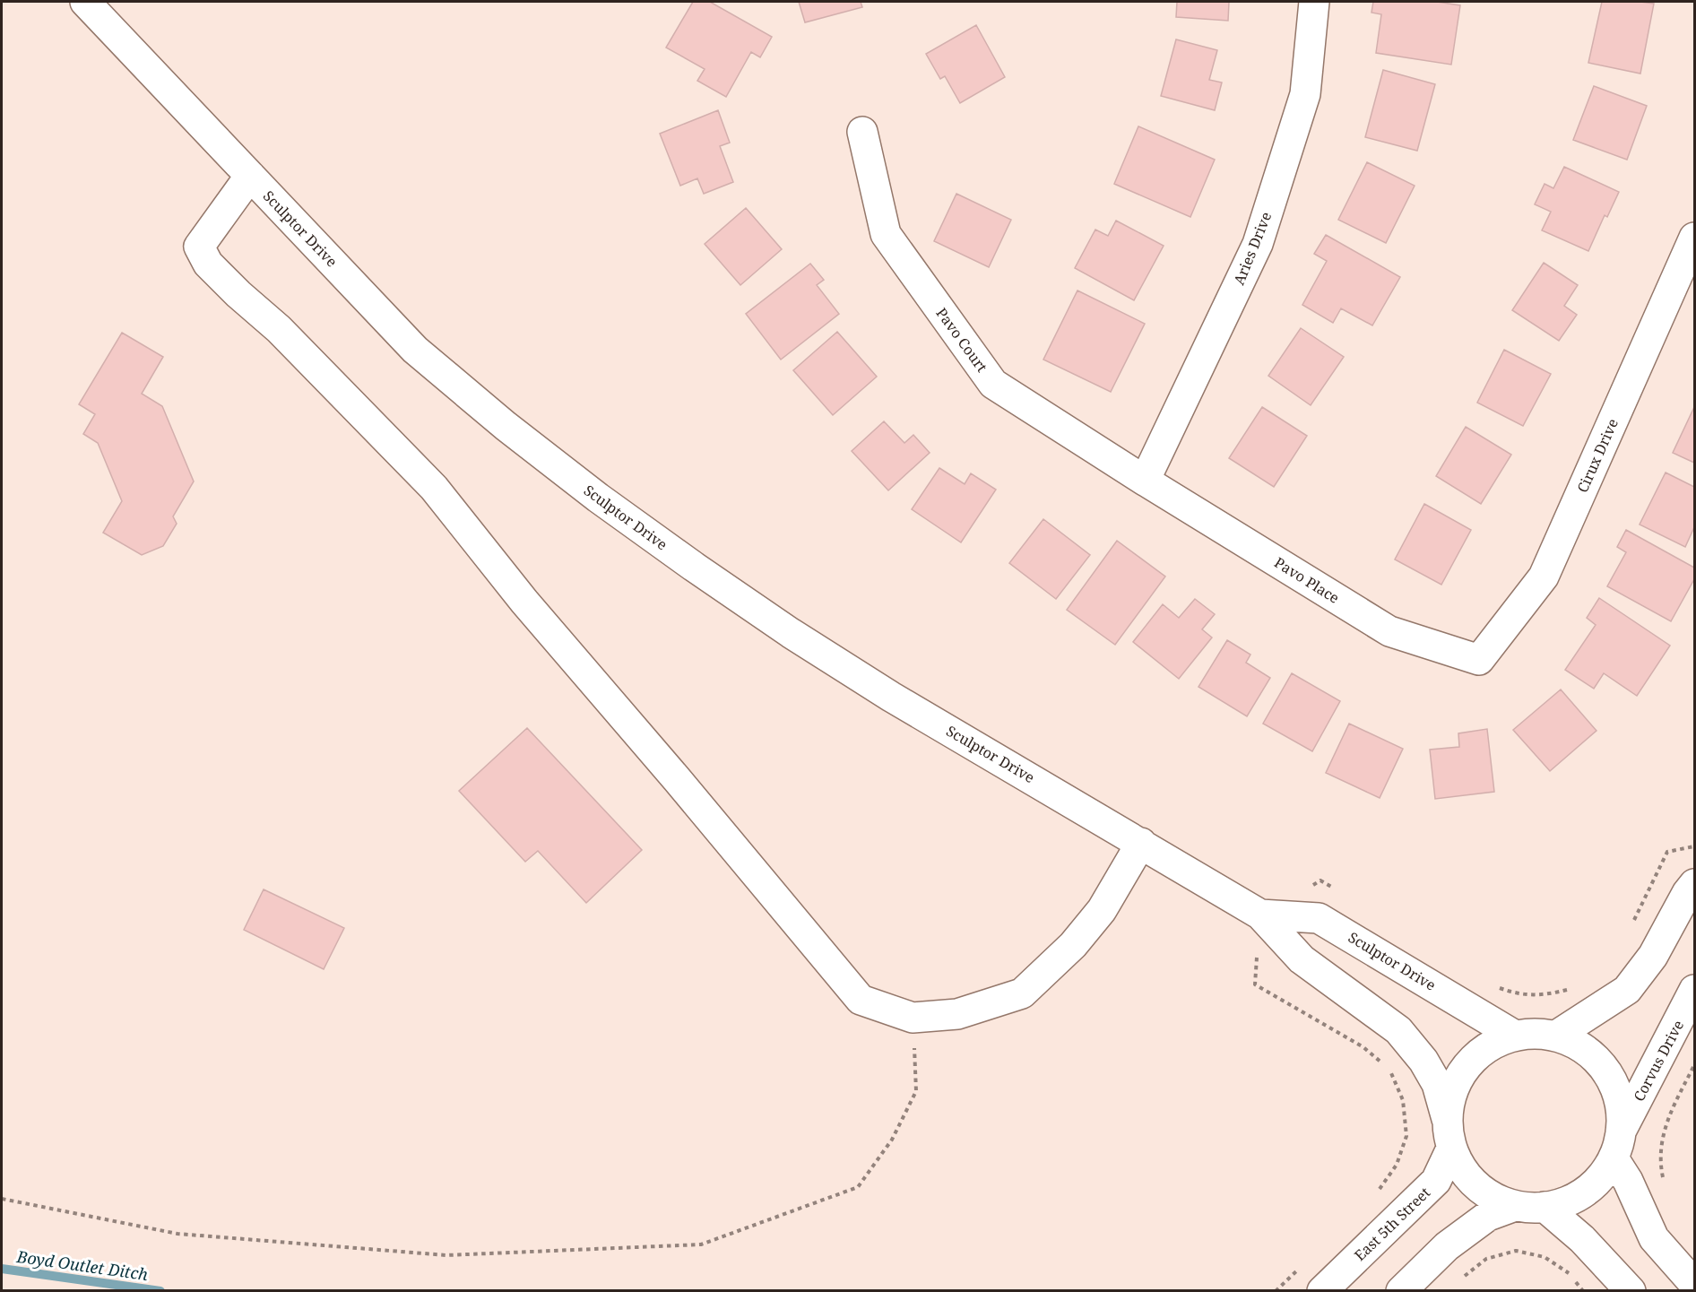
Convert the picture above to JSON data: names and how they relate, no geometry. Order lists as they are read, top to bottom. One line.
{"streets":{"street":["Sculptor Drive","Aries Drive","Pavo Court","Cirux Drive","Pavo Place","Corvus Drive","East 5th Street"]},"crossings":[["Sculptor Drive","Corvus Drive"],["Sculptor Drive","East 5th Street"],["Aries Drive","Pavo Court"],["Aries Drive","Pavo Place"],["Pavo Court","Pavo Place"],["Cirux Drive","Pavo Place"],["Corvus Drive","East 5th Street"]],"water":["Boyd Outlet Ditch"]}
